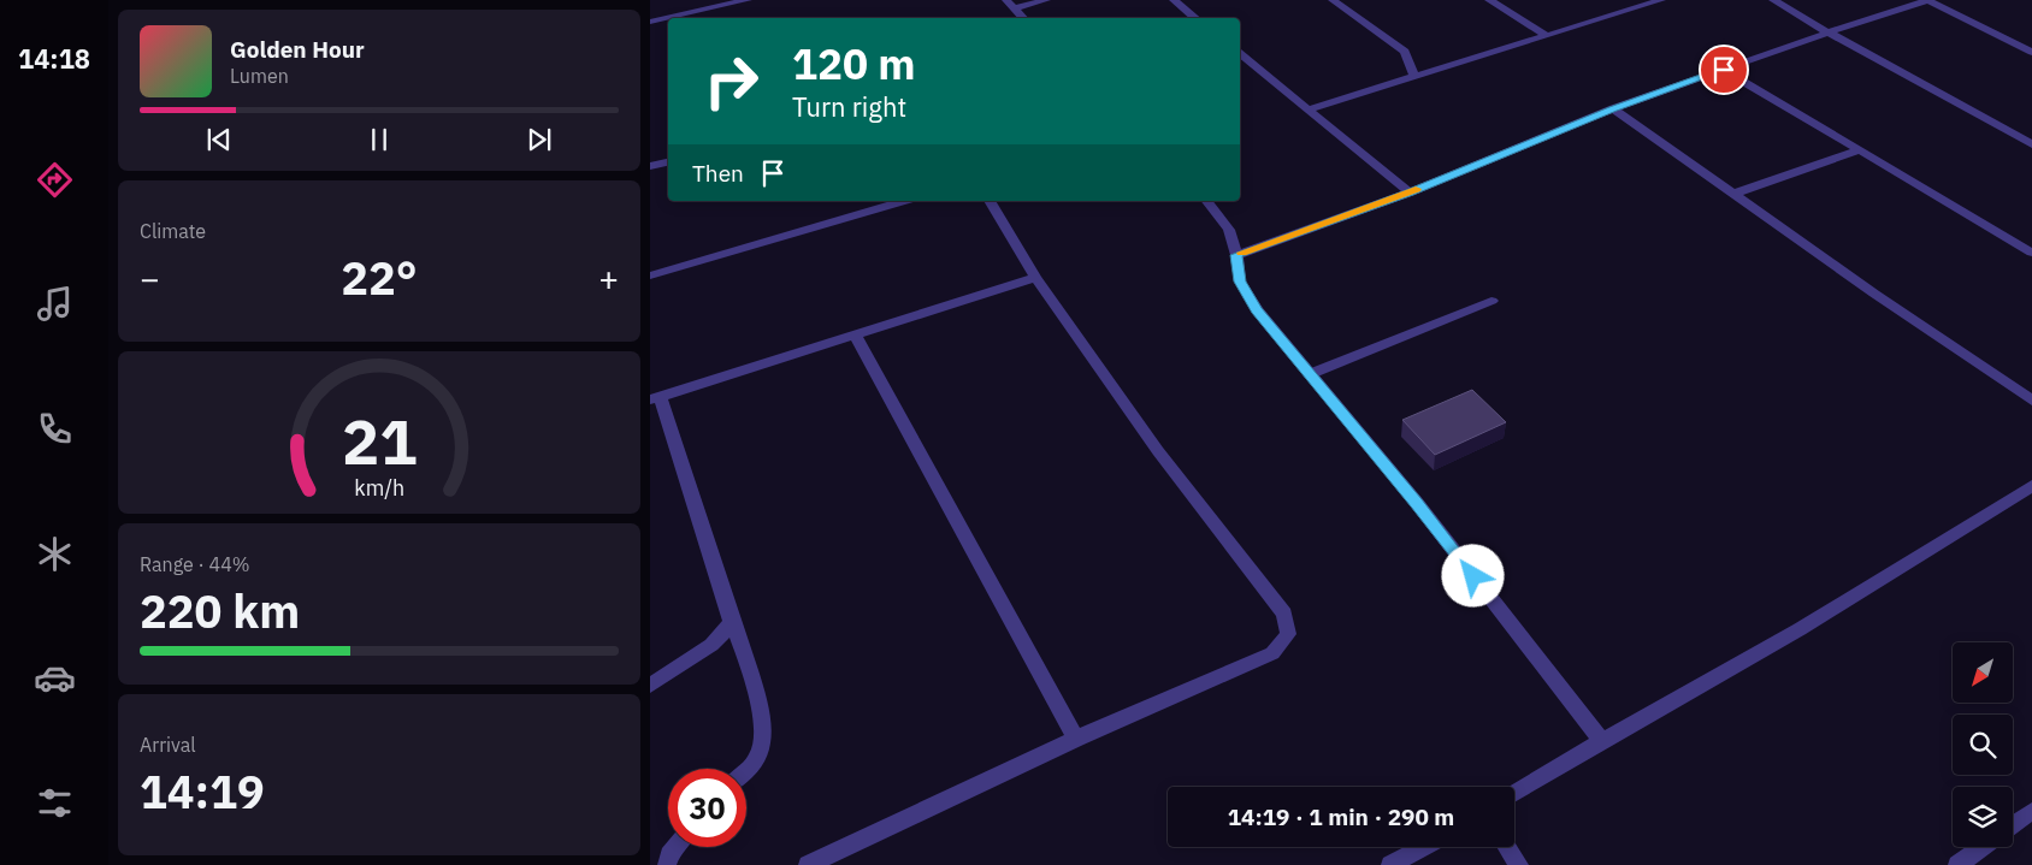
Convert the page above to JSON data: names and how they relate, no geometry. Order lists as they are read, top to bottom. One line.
{"north":"bottom left","page":{"tabs":"14:18","turn":["120 m","Turn right"],"song":["Golden Hour","Lumen"],"then":"Then","tile":["Climate",["Range · 44%","220 km"],["Arrival","14:19"]],"heat":["−","22°","+"],"limit":"30","trip":"14:19 · 1 min · 290 m","gauge":["21","km/h"]}}
